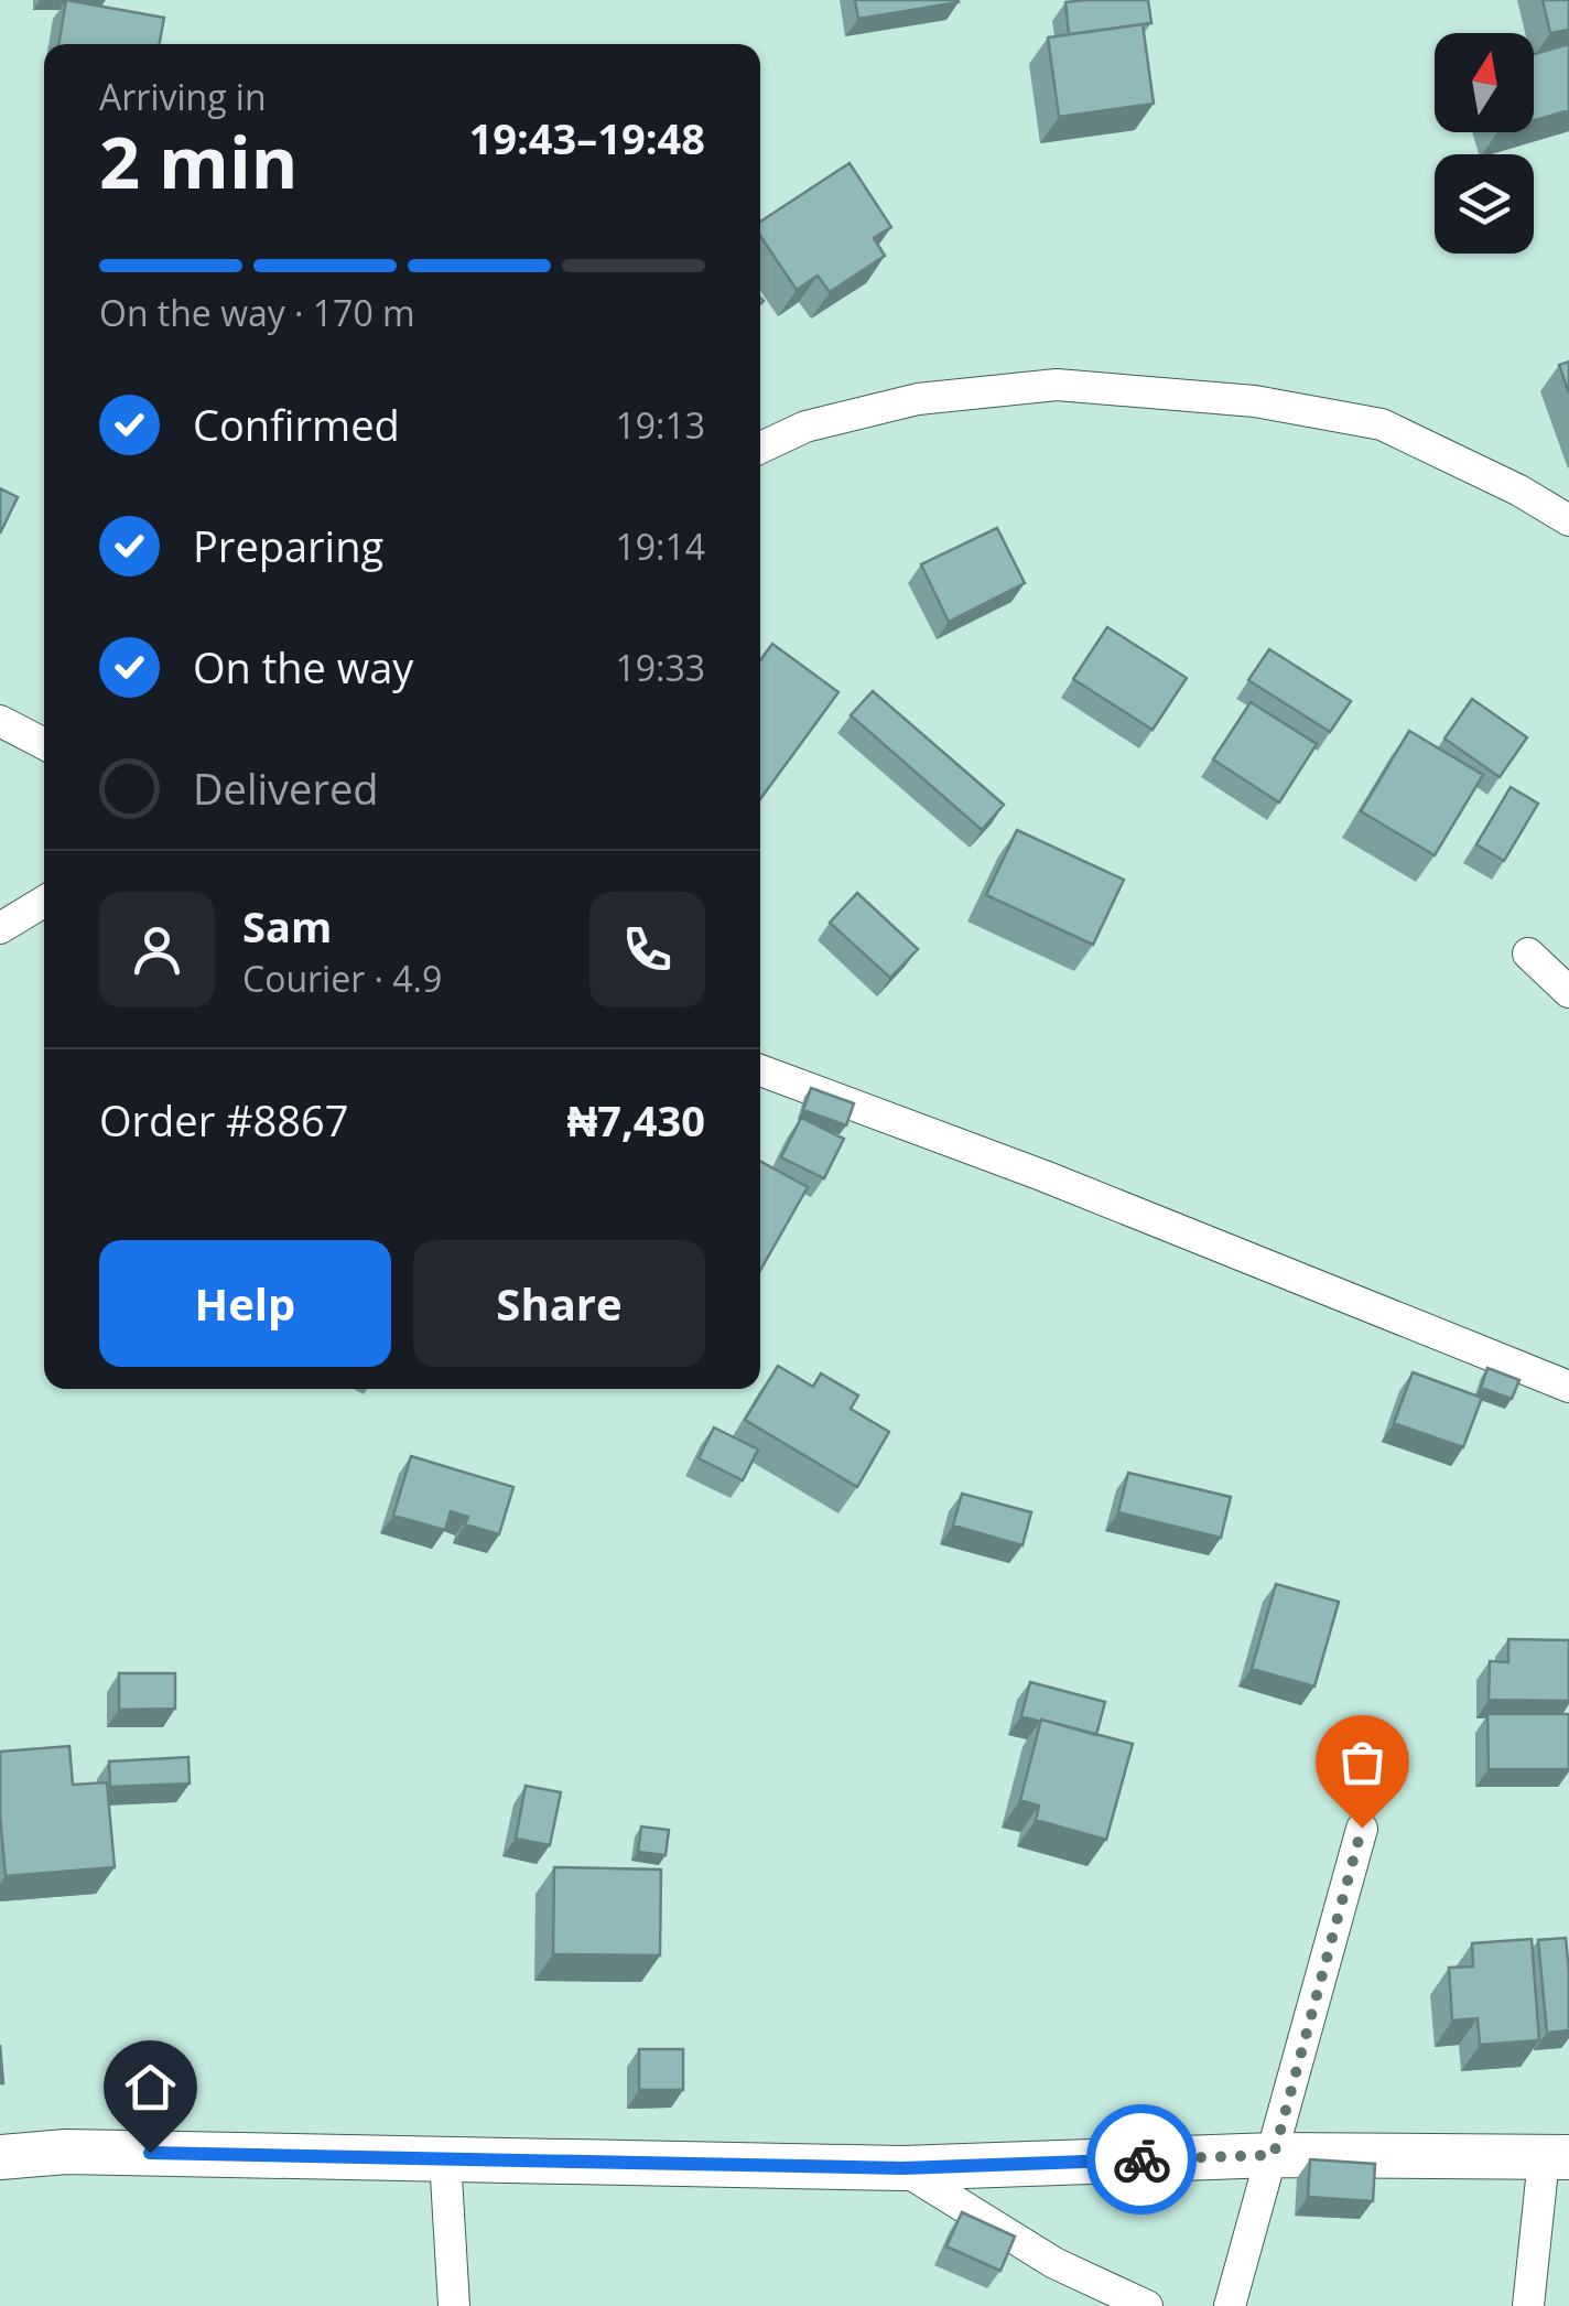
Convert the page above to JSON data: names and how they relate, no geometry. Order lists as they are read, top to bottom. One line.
{"north":"top","page":{"heading":["2 min","Arriving in","19:43–19:48"],"panel":["Sam","Courier · 4.9","Order #8867","₦7,430"],"bar":"On the way · 170 m","list":[["Confirmed","19:13"],["Preparing","19:14"],["On the way","19:33"],"Delivered"],"buttons":["Help","Share"]}}
